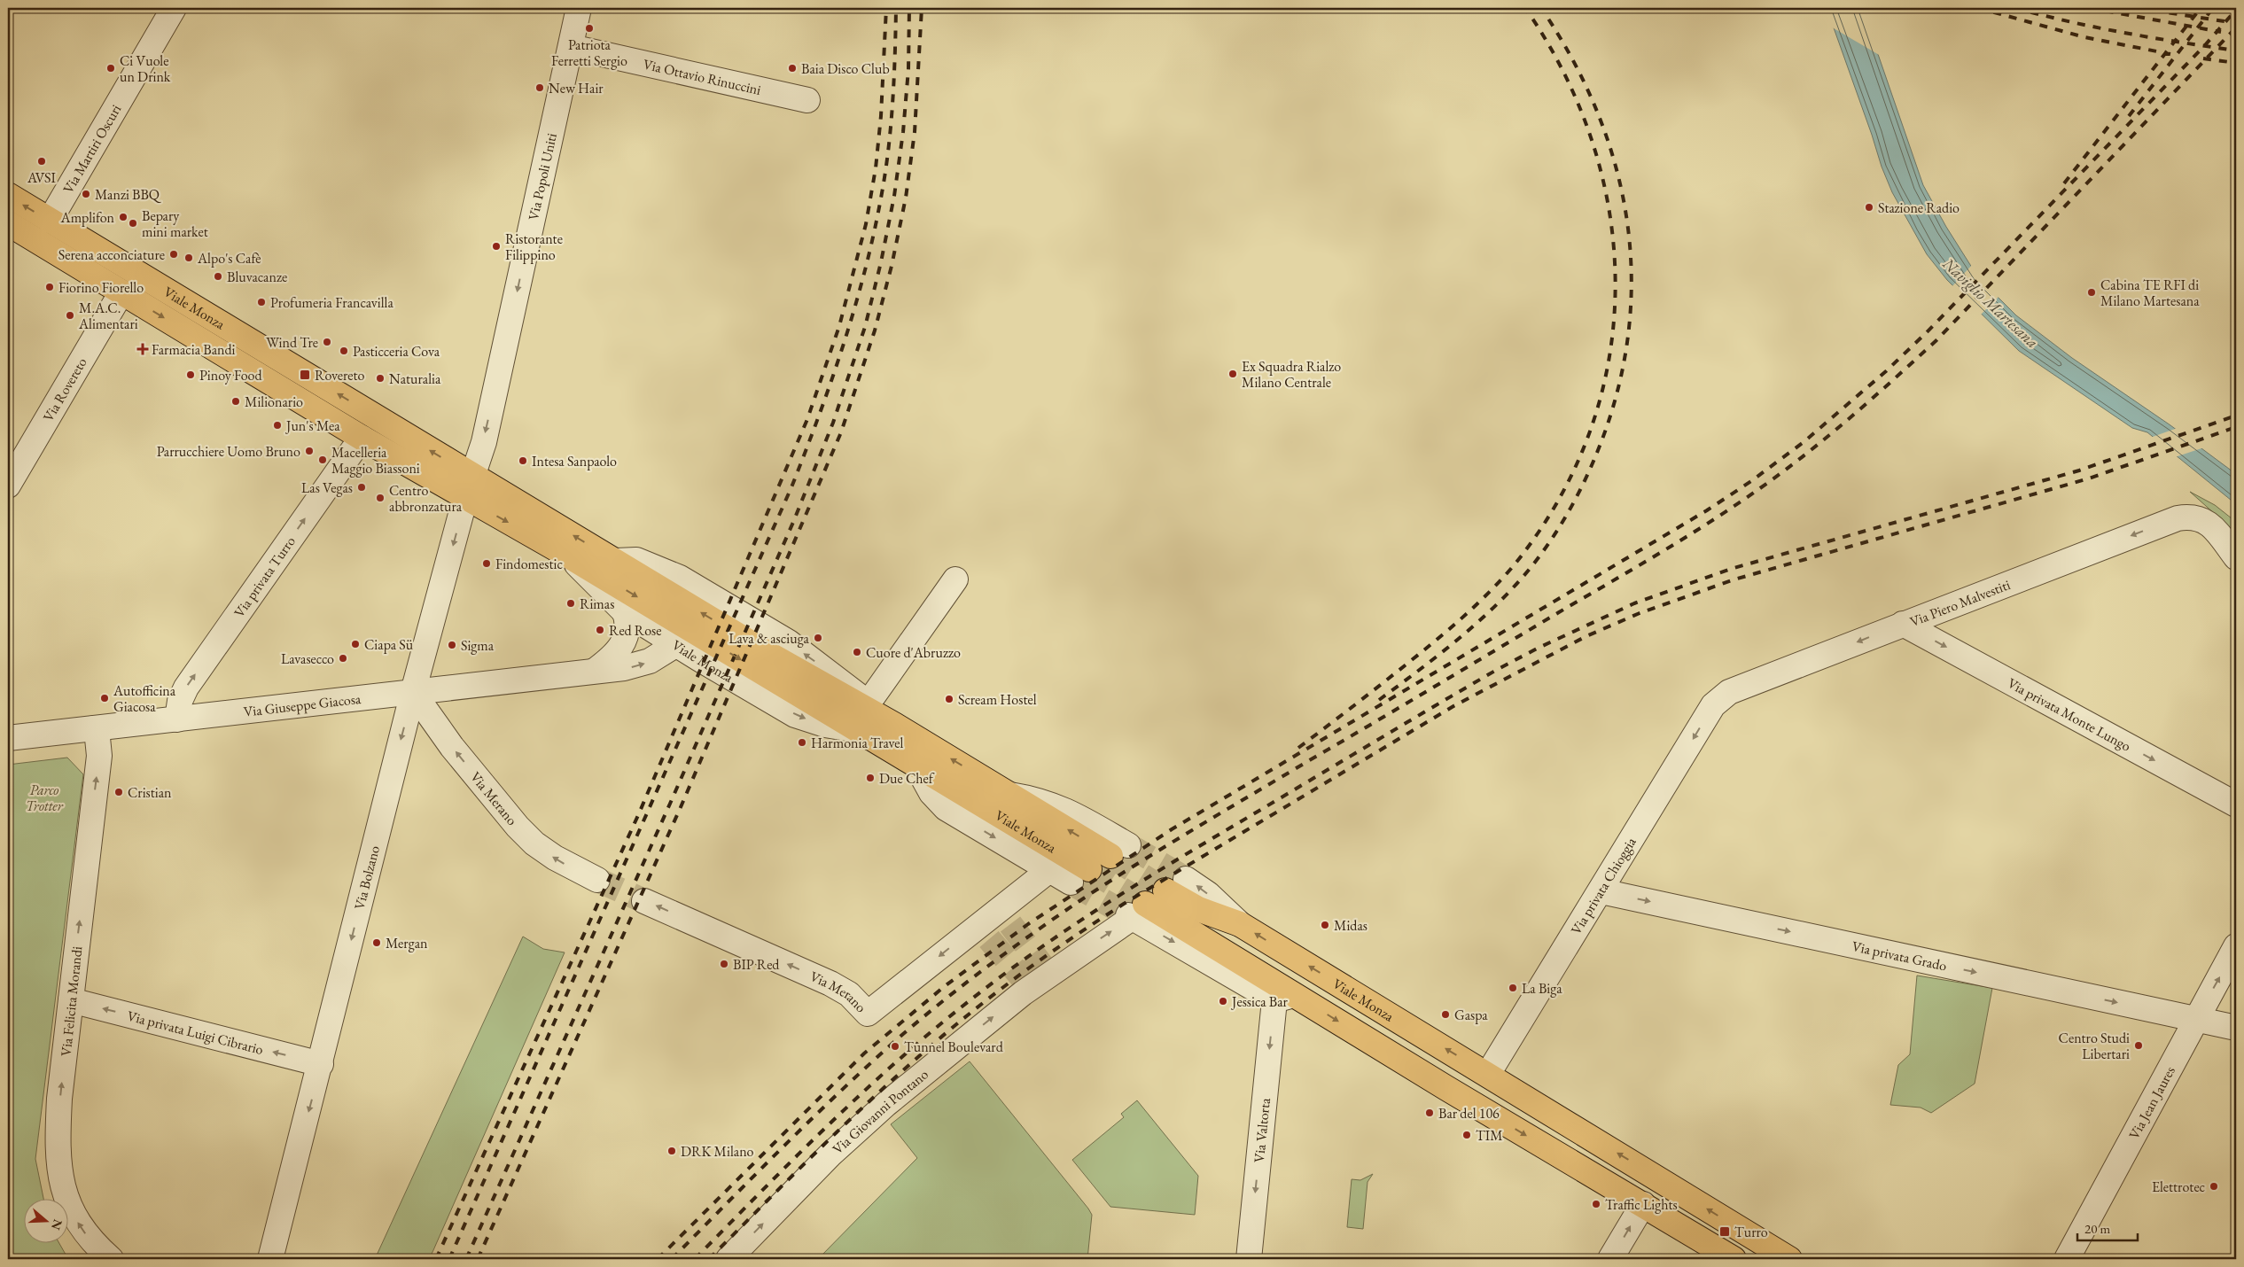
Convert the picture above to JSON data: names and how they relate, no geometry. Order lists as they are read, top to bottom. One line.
{"streets":{"main road":["Viale Monza"],"street":["Via Ottavio Rinuccini","Via Martiri Oscuri","Via Popoli Uniti","Via Rovereto","Via privata Turro","Via Piero Malvestiti","Via Giuseppe Giacosa","Via privata Monte Lungo","Via Merano","Via Bolzano","Via privata Chioggia","Via privata Grado","Via Felicita Morandi","Via privata Luigi Cibrario","Via Jean Jaures","Via Giovanni Pontano","Via Valtorta"]},"crossings":[["Via Ottavio Rinuccini","Via Popoli Uniti"],["Via Martiri Oscuri","Viale Monza"],["Via Popoli Uniti","Viale Monza"],["Viale Monza","Via Rovereto"],["Viale Monza","Via privata Turro"],["Viale Monza","Via Giuseppe Giacosa"],["Viale Monza","Via Merano"],["Viale Monza","Via Bolzano"],["Viale Monza","Via privata Chioggia"],["Via privata Turro","Via Giuseppe Giacosa"],["Via Piero Malvestiti","Via privata Monte Lungo"],["Via Piero Malvestiti","Via privata Chioggia"],["Via Giuseppe Giacosa","Via Merano"],["Via Giuseppe Giacosa","Via Bolzano"],["Via Giuseppe Giacosa","Via Felicita Morandi"],["Via Merano","Via Bolzano"],["Via Bolzano","Via privata Luigi Cibrario"],["Via privata Chioggia","Via privata Grado"],["Via privata Grado","Via Jean Jaures"],["Via Felicita Morandi","Via privata Luigi Cibrario"]],"one_way":["Via Popoli Uniti","Via privata Turro","Via Piero Malvestiti","Via privata Monte Lungo","Via Merano","Via Bolzano","Via privata Chioggia","Via privata Grado","Via Felicita Morandi","Via privata Luigi Cibrario","Via Giovanni Pontano","Via Valtorta"],"water":["Naviglio Martesana"],"parks":["Parco Trotter"],"places":{"other":["Patriota Ferretti Sergio","Ci Vuole un Drink","Baia Disco Club","New Hair","AVSI","Manzi BBQ","Stazione Radio","Amplifon","Bepary mini market","Ristorante Filippino","Serena acconciature","Alpo's Cafè","Bluvacanze","Fiorino Fiorello","Cabina TE RFI di Milano Martesana","Profumeria Francavilla","M.A.C. Alimentari","Wind Tre","Pasticceria Cova","Ex Squadra Rialzo Milano Centrale","Pinoy Food","Naturalia","Milionario","Jun's Mea","Parrucchiere Uomo Bruno","Macelleria Maggio Biassoni","Intesa Sanpaolo","Las Vegas","Centro abbronzatura","Findomestic","Rimas","Red Rose","Lava & asciuga","Ciapa Sü","Sigma","Cuore d'Abruzzo","Lavasecco","Autofficina Giacosa","Scream Hostel","Harmonia Travel","Due Chef","Cristian","Midas","Mergan","BIP Red","La Biga","Jessica Bar","Gaspa","Centro Studi Libertari","Tunnel Boulevard","Bar del 106","TIM","DRK Milano","Elettrotec","Traffic Lights"],"health":["Farmacia Bandi"],"transit":["Rovereto","Turro"]},"scale_bar":"20 m","north":"right"}
